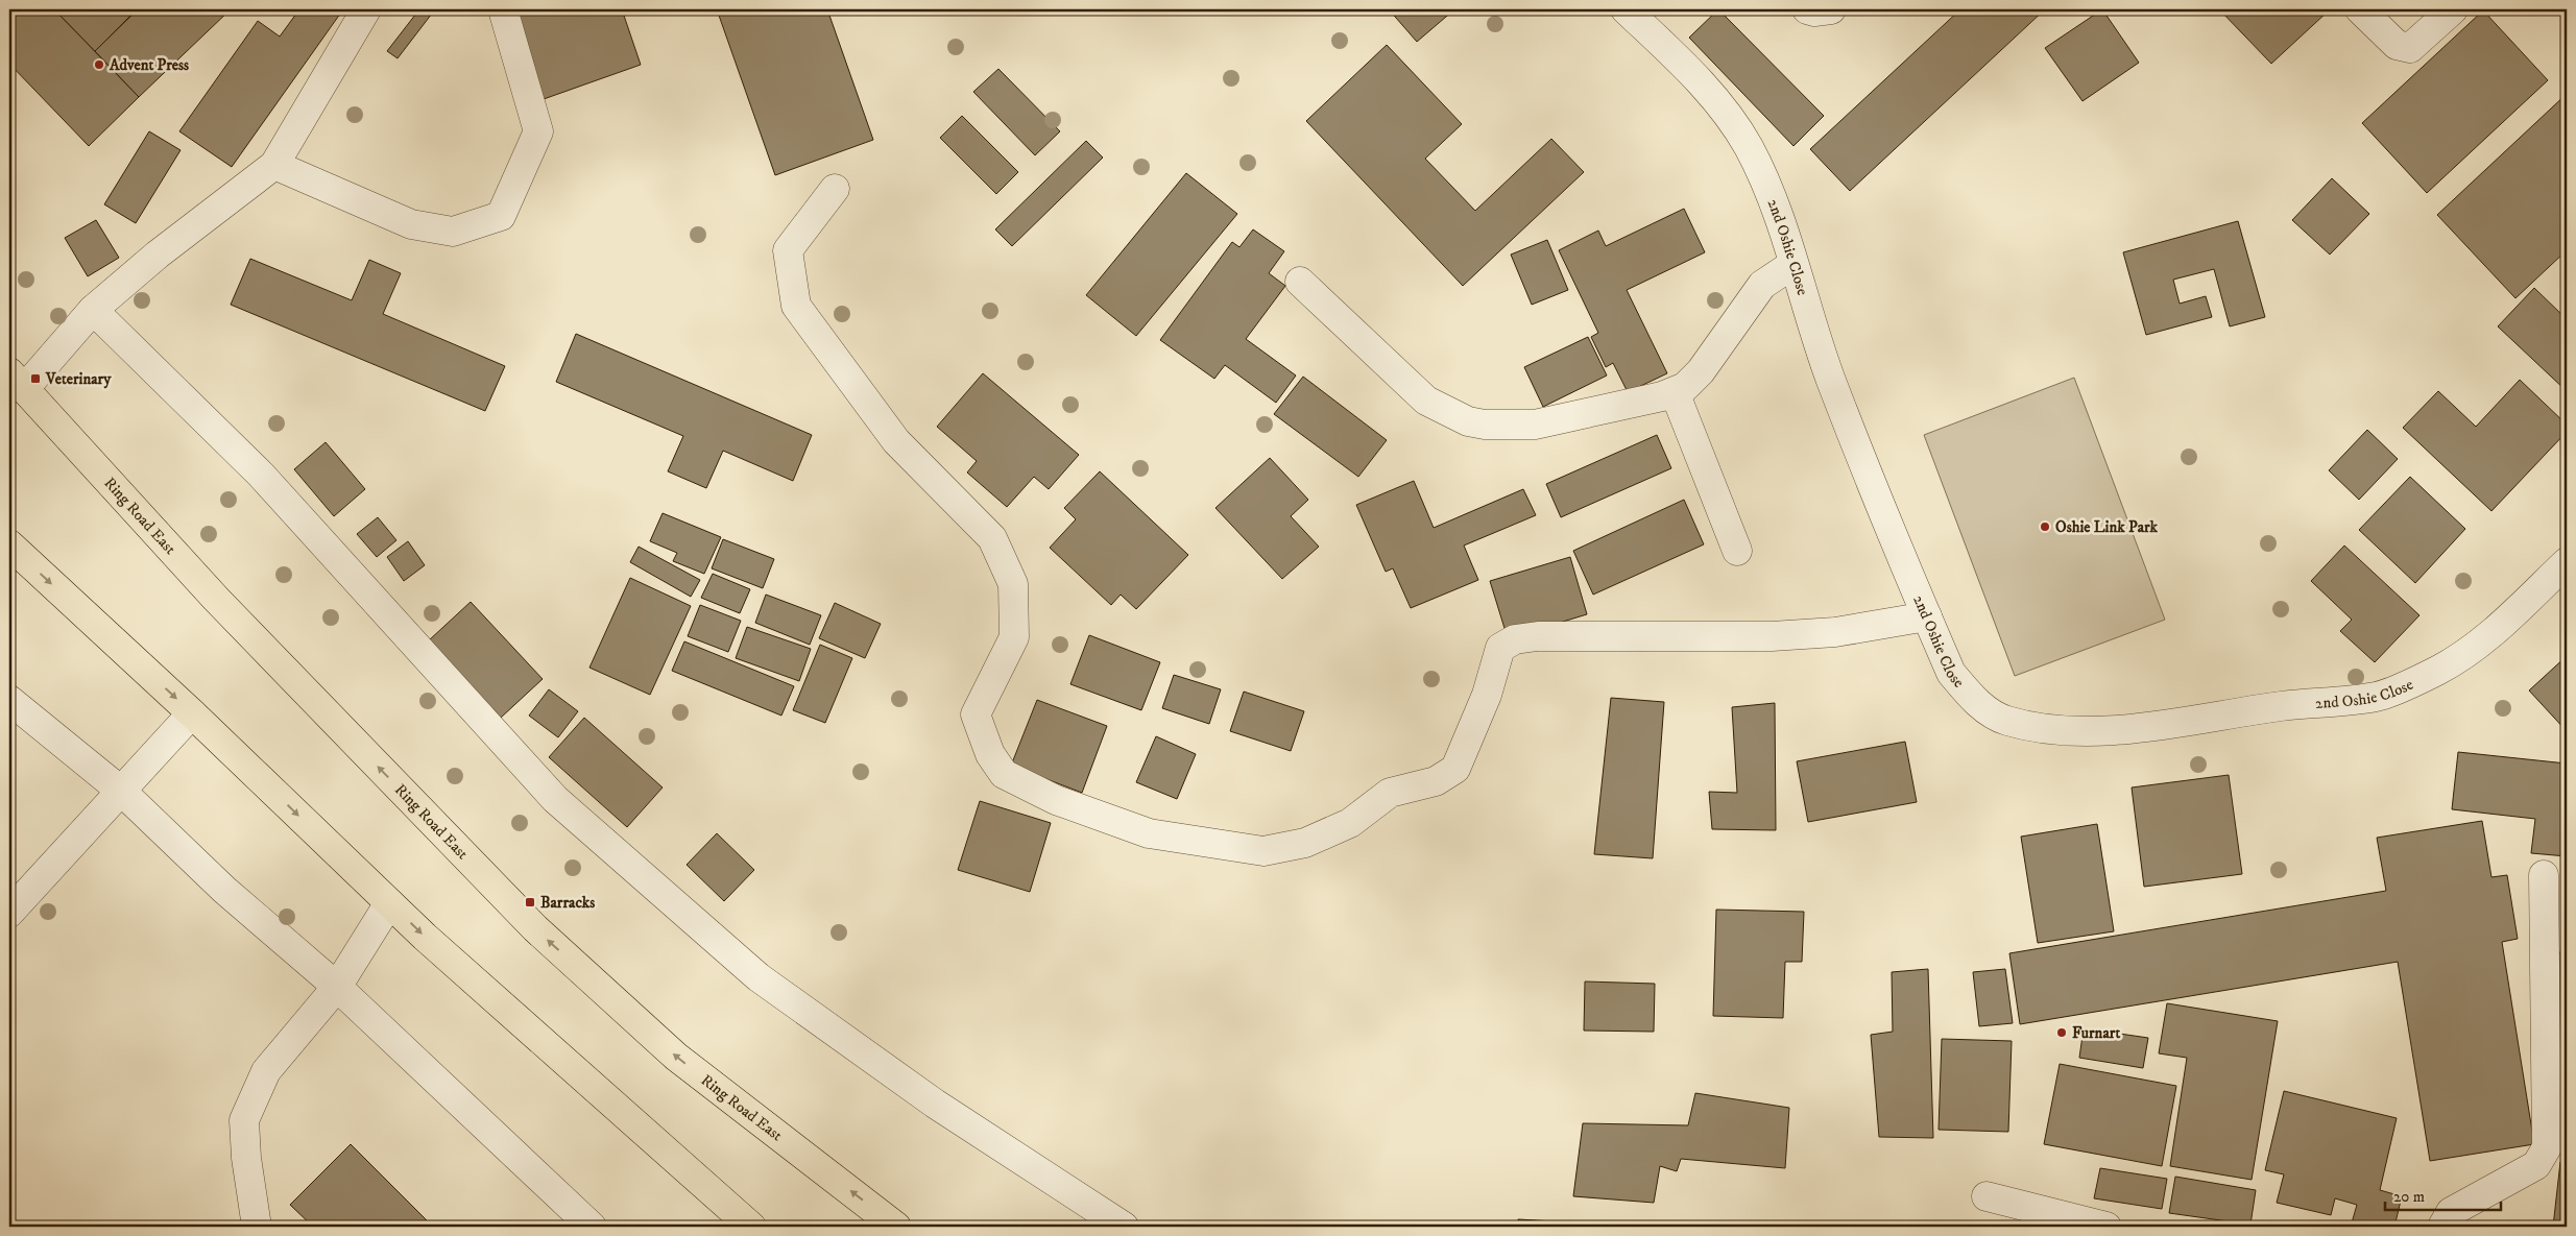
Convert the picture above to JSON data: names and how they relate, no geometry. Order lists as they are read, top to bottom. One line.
{"streets":{"main road":["Ring Road East"],"street":["2nd Oshie Close"]},"places":{"other":["Advent Press","Oshie Link Park","Furnart"],"transit":["Veterinary","Barracks"]},"scale_bar":"20 m"}
